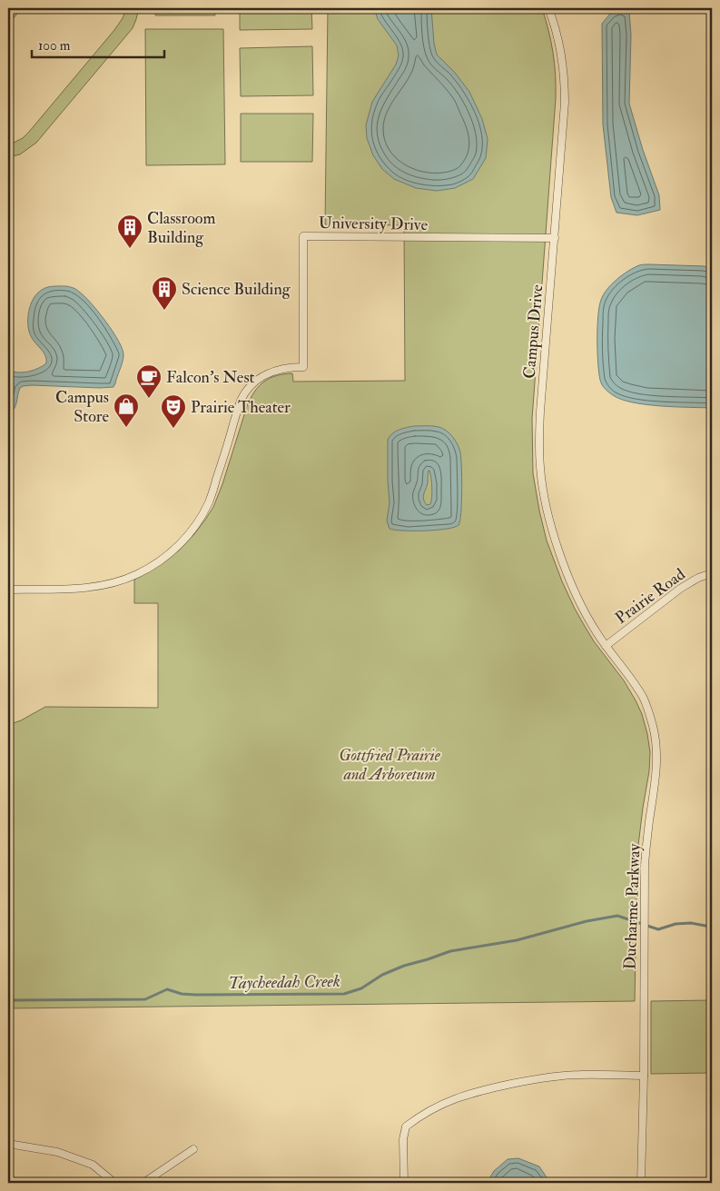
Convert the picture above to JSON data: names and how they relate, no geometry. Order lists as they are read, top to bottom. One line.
{"streets":{"street":["University Drive","Campus Drive","Prairie Road","Ducharme Parkway"]},"crossings":[["University Drive","Campus Drive"],["Campus Drive","Prairie Road"],["Campus Drive","Ducharme Parkway"],["Prairie Road","Ducharme Parkway"]],"water":["Taycheedah Creek"],"parks":["Gottfried Prairie and Arboretum"],"places":{"building":["Classroom Building","Science Building"],"cafe":["Falcon's Nest"],"shop":["Campus Store"],"theatre":["Prairie Theater"]},"scale_bar":"100 m"}
